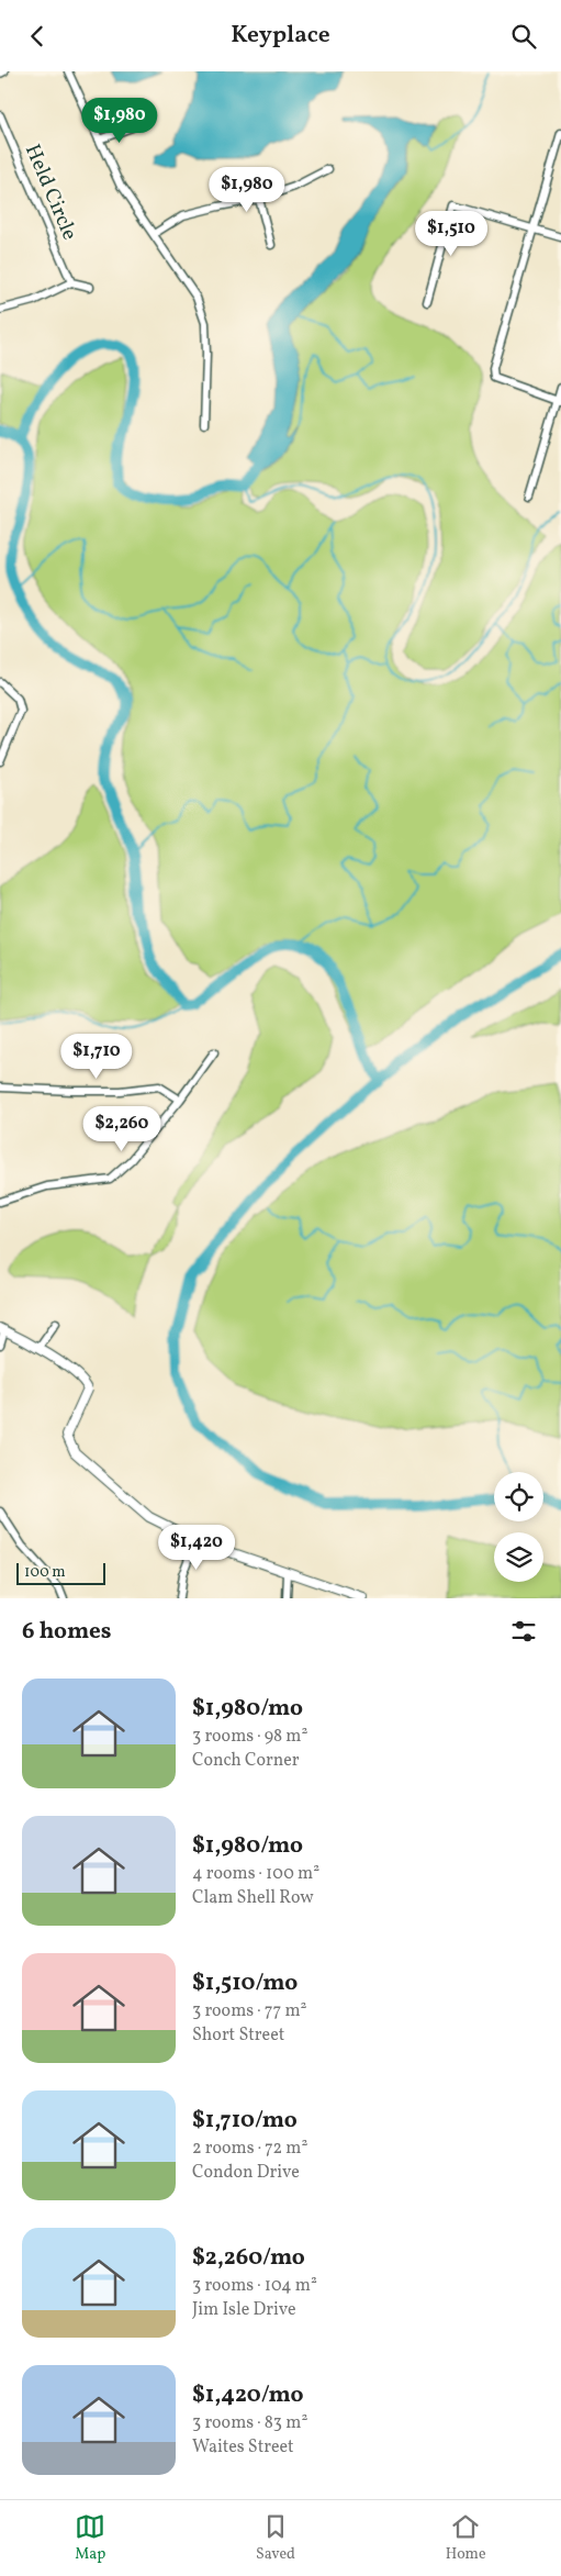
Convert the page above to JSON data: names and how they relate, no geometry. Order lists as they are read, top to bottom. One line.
{"streets":{"street":["Held Circle"]},"scale_bar":"100 m","page":{"header":"Keyplace","price":["$1,980","$1,980","$1,510","$1,710","$2,260","$1,420"],"scale":"100 m","heading":"6 homes","list":[{"name":"$1,980/mo","note":"3 rooms · 98 m² · Conch Corner"},{"name":"$1,980/mo","note":"4 rooms · 100 m² · Clam Shell Row"},{"name":"$1,510/mo","note":"3 rooms · 77 m² · Short Street"},{"name":"$1,710/mo","note":"2 rooms · 72 m² · Condon Drive"},{"name":"$2,260/mo","note":"3 rooms · 104 m² · Jim Isle Drive"},{"name":"$1,420/mo","note":"3 rooms · 83 m² · Waites Street"}],"tabs":["Map","Saved","Home"]}}
